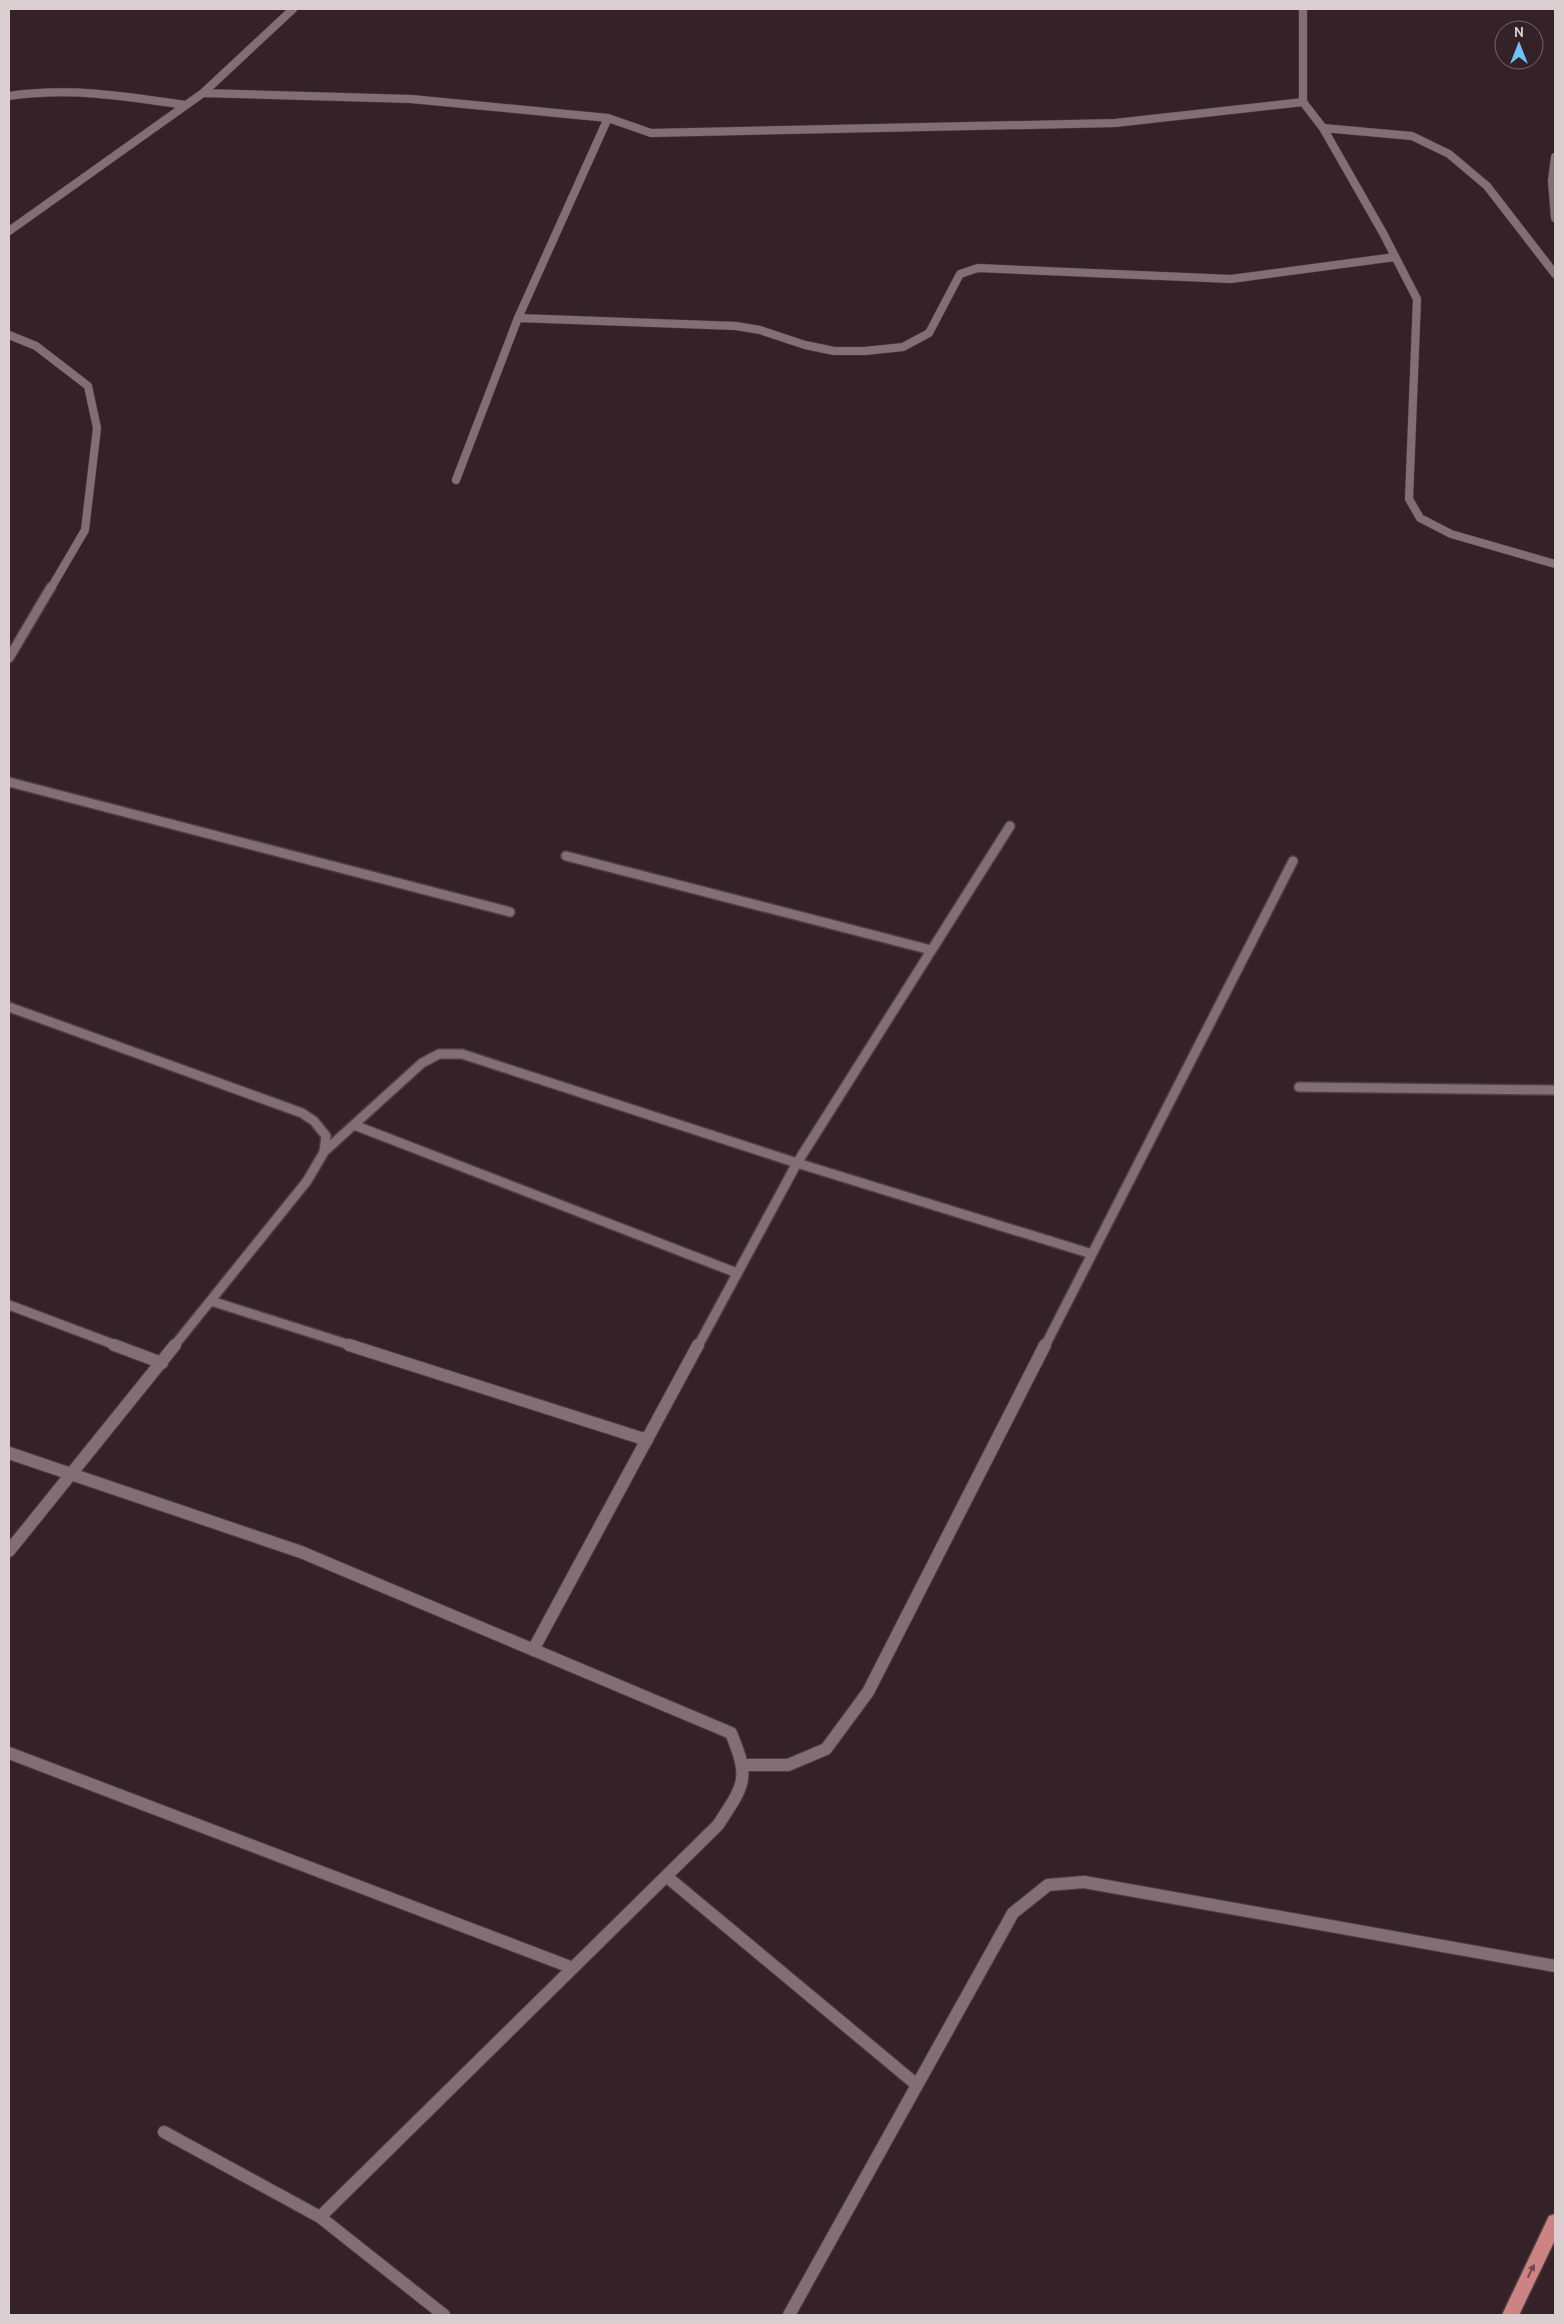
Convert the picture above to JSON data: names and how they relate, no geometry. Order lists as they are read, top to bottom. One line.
{"north":"top"}
